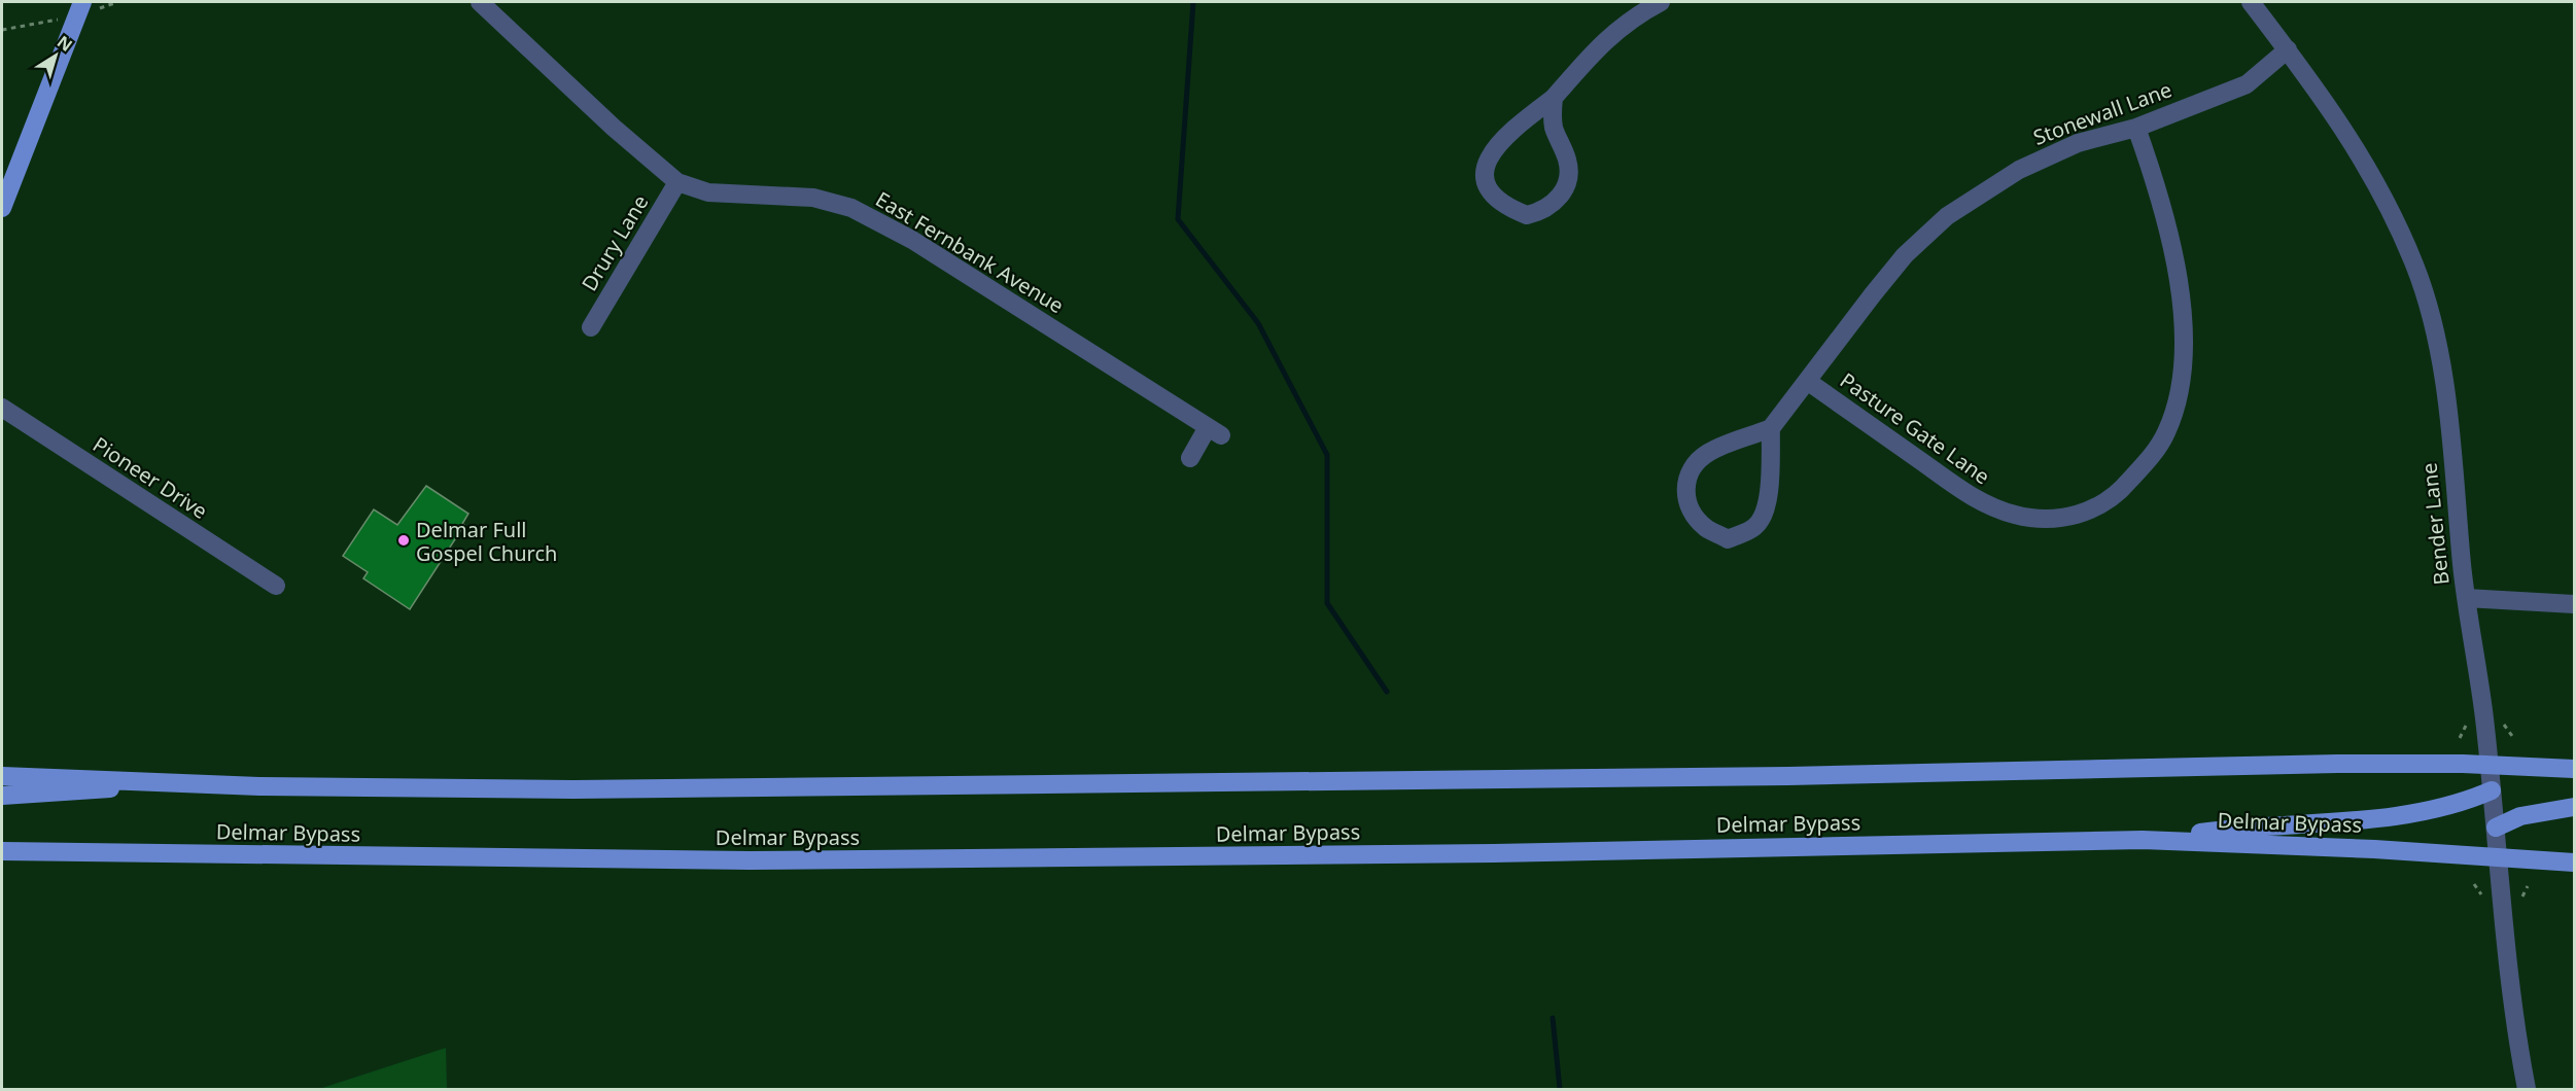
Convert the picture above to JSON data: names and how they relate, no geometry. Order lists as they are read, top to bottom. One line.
{"streets":{"main road":["Delmar Bypass"],"street":["Stonewall Lane","Drury Lane","East Fernbank Avenue","Pasture Gate Lane","Pioneer Drive","Bender Lane"]},"crossings":[["Stonewall Lane","Pasture Gate Lane"],["Stonewall Lane","Bender Lane"],["Drury Lane","East Fernbank Avenue"],["Bender Lane","Delmar Bypass"]],"places":["Delmar Full Gospel Church"],"north":"top right"}
